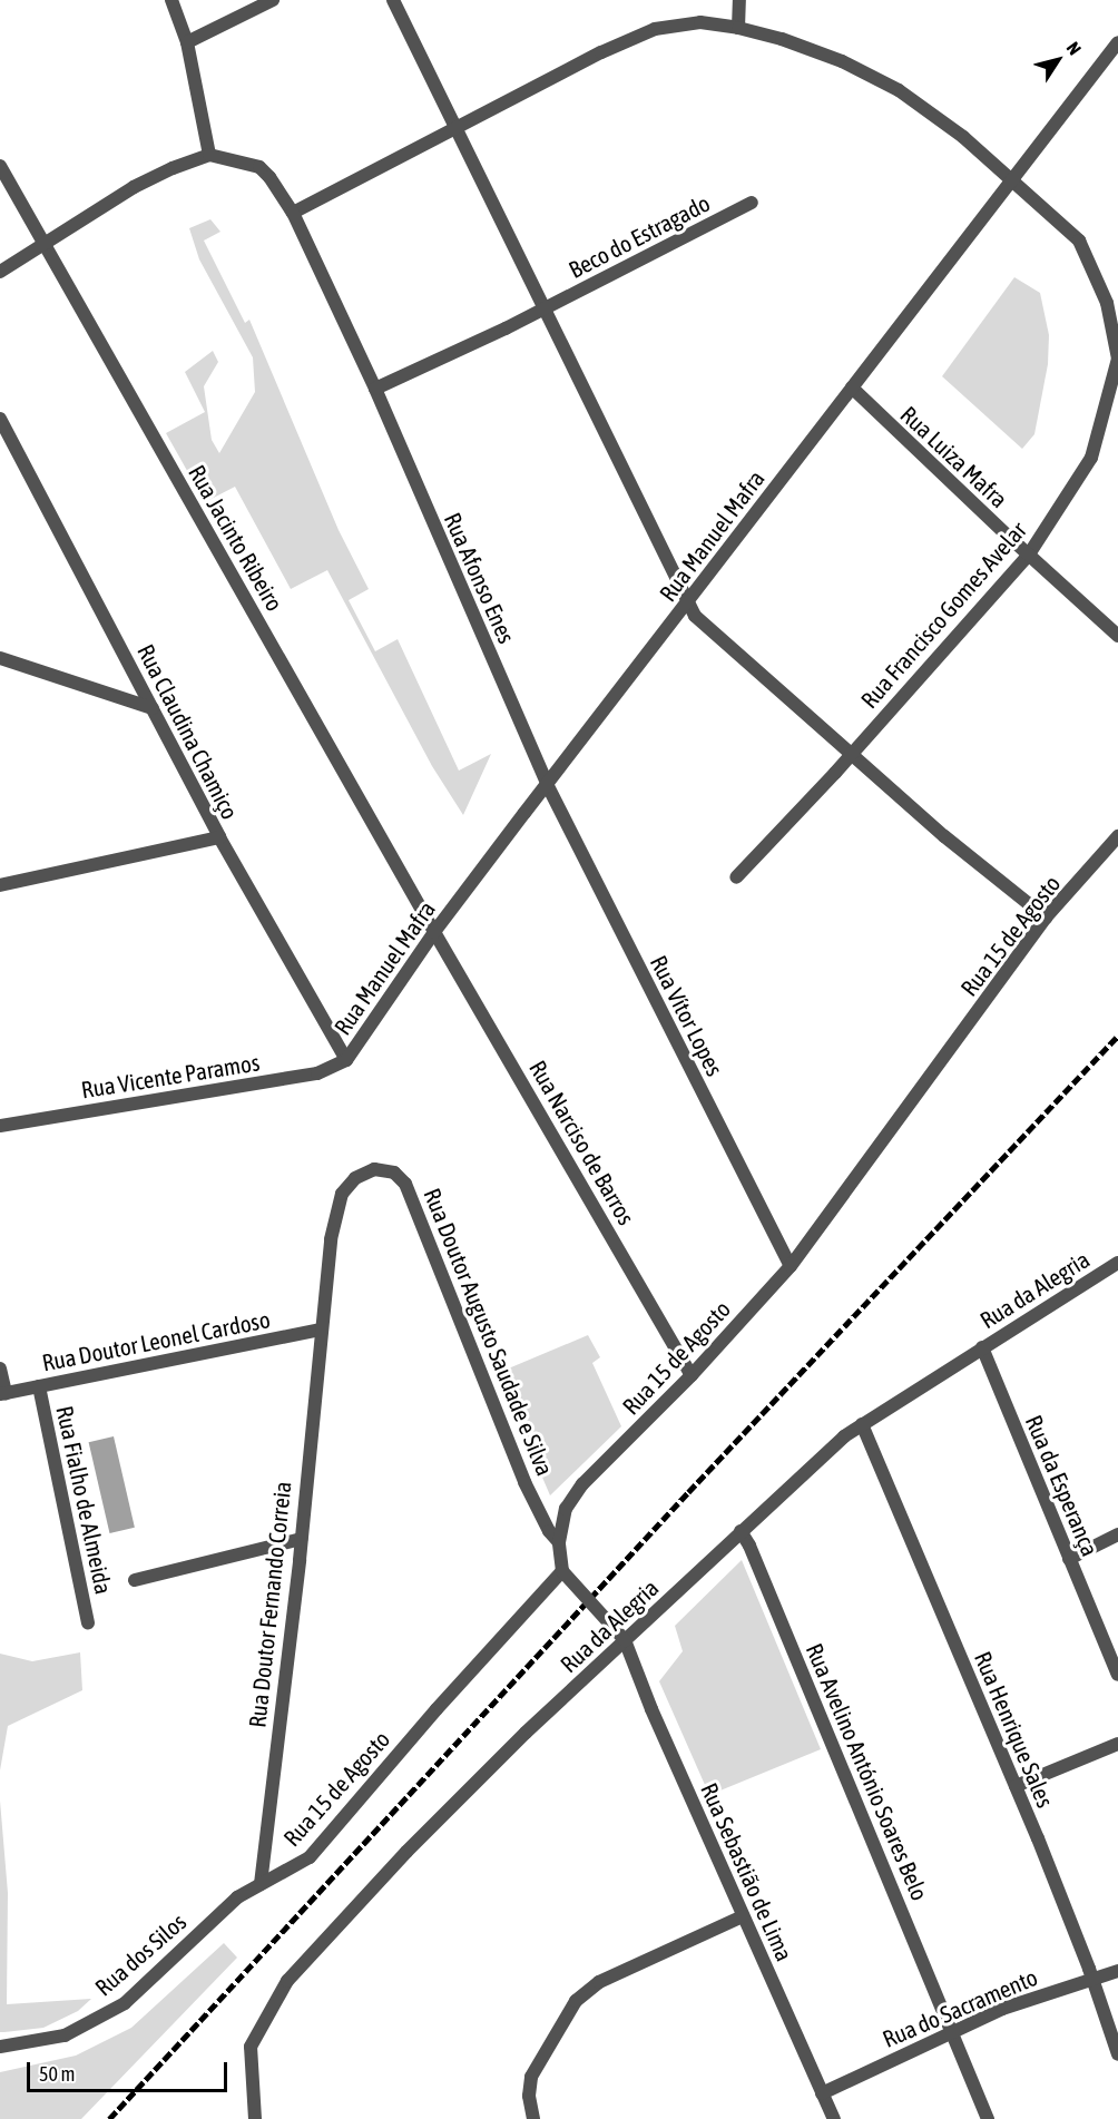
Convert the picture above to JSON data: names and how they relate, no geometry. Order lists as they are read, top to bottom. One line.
{"streets":{"street":["Beco do Estragado","Rua Luiza Mafra","Rua Manuel Mafra","Rua Jacinto Ribeiro","Rua Afonso Enes","Rua Francisco Gomes Avelar","Rua Claudina Chamiço","Rua 15 de Agosto","Rua Vítor Lopes","Rua Vicente Paramos","Rua Narciso de Barros","Rua da Alegria","Rua Doutor Augusto Saudade e Silva","Rua Doutor Leonel Cardoso","Rua da Esperança","Rua Fialho de Almeida","Rua Doutor Fernando Correia","Rua Henrique Sales","Rua Avelino António Soares Belo","Rua Sebastião de Lima","Rua dos Silos","Rua do Sacramento"]},"crossings":[["Beco do Estragado","Rua Afonso Enes"],["Rua Luiza Mafra","Rua Manuel Mafra"],["Rua Luiza Mafra","Rua Francisco Gomes Avelar"],["Rua Manuel Mafra","Rua Jacinto Ribeiro"],["Rua Manuel Mafra","Rua Afonso Enes"],["Rua Manuel Mafra","Rua Francisco Gomes Avelar"],["Rua Manuel Mafra","Rua Claudina Chamiço"],["Rua Manuel Mafra","Rua Vítor Lopes"],["Rua Manuel Mafra","Rua Vicente Paramos"],["Rua Manuel Mafra","Rua Narciso de Barros"],["Rua Jacinto Ribeiro","Rua Narciso de Barros"],["Rua Afonso Enes","Rua Francisco Gomes Avelar"],["Rua Afonso Enes","Rua Vítor Lopes"],["Rua Claudina Chamiço","Rua Vicente Paramos"],["Rua 15 de Agosto","Rua Vítor Lopes"],["Rua 15 de Agosto","Rua Narciso de Barros"],["Rua 15 de Agosto","Rua Doutor Augusto Saudade e Silva"],["Rua 15 de Agosto","Rua Doutor Fernando Correia"],["Rua 15 de Agosto","Rua dos Silos"],["Rua da Alegria","Rua da Esperança"],["Rua da Alegria","Rua Henrique Sales"],["Rua da Alegria","Rua Avelino António Soares Belo"],["Rua da Alegria","Rua Sebastião de Lima"],["Rua Doutor Augusto Saudade e Silva","Rua Doutor Leonel Cardoso"],["Rua Doutor Augusto Saudade e Silva","Rua Doutor Fernando Correia"],["Rua Doutor Leonel Cardoso","Rua Fialho de Almeida"],["Rua Doutor Leonel Cardoso","Rua Doutor Fernando Correia"],["Rua Doutor Fernando Correia","Rua dos Silos"],["Rua Henrique Sales","Rua do Sacramento"],["Rua Avelino António Soares Belo","Rua do Sacramento"],["Rua Sebastião de Lima","Rua do Sacramento"]],"scale_bar":"50 m","north":"top right"}
